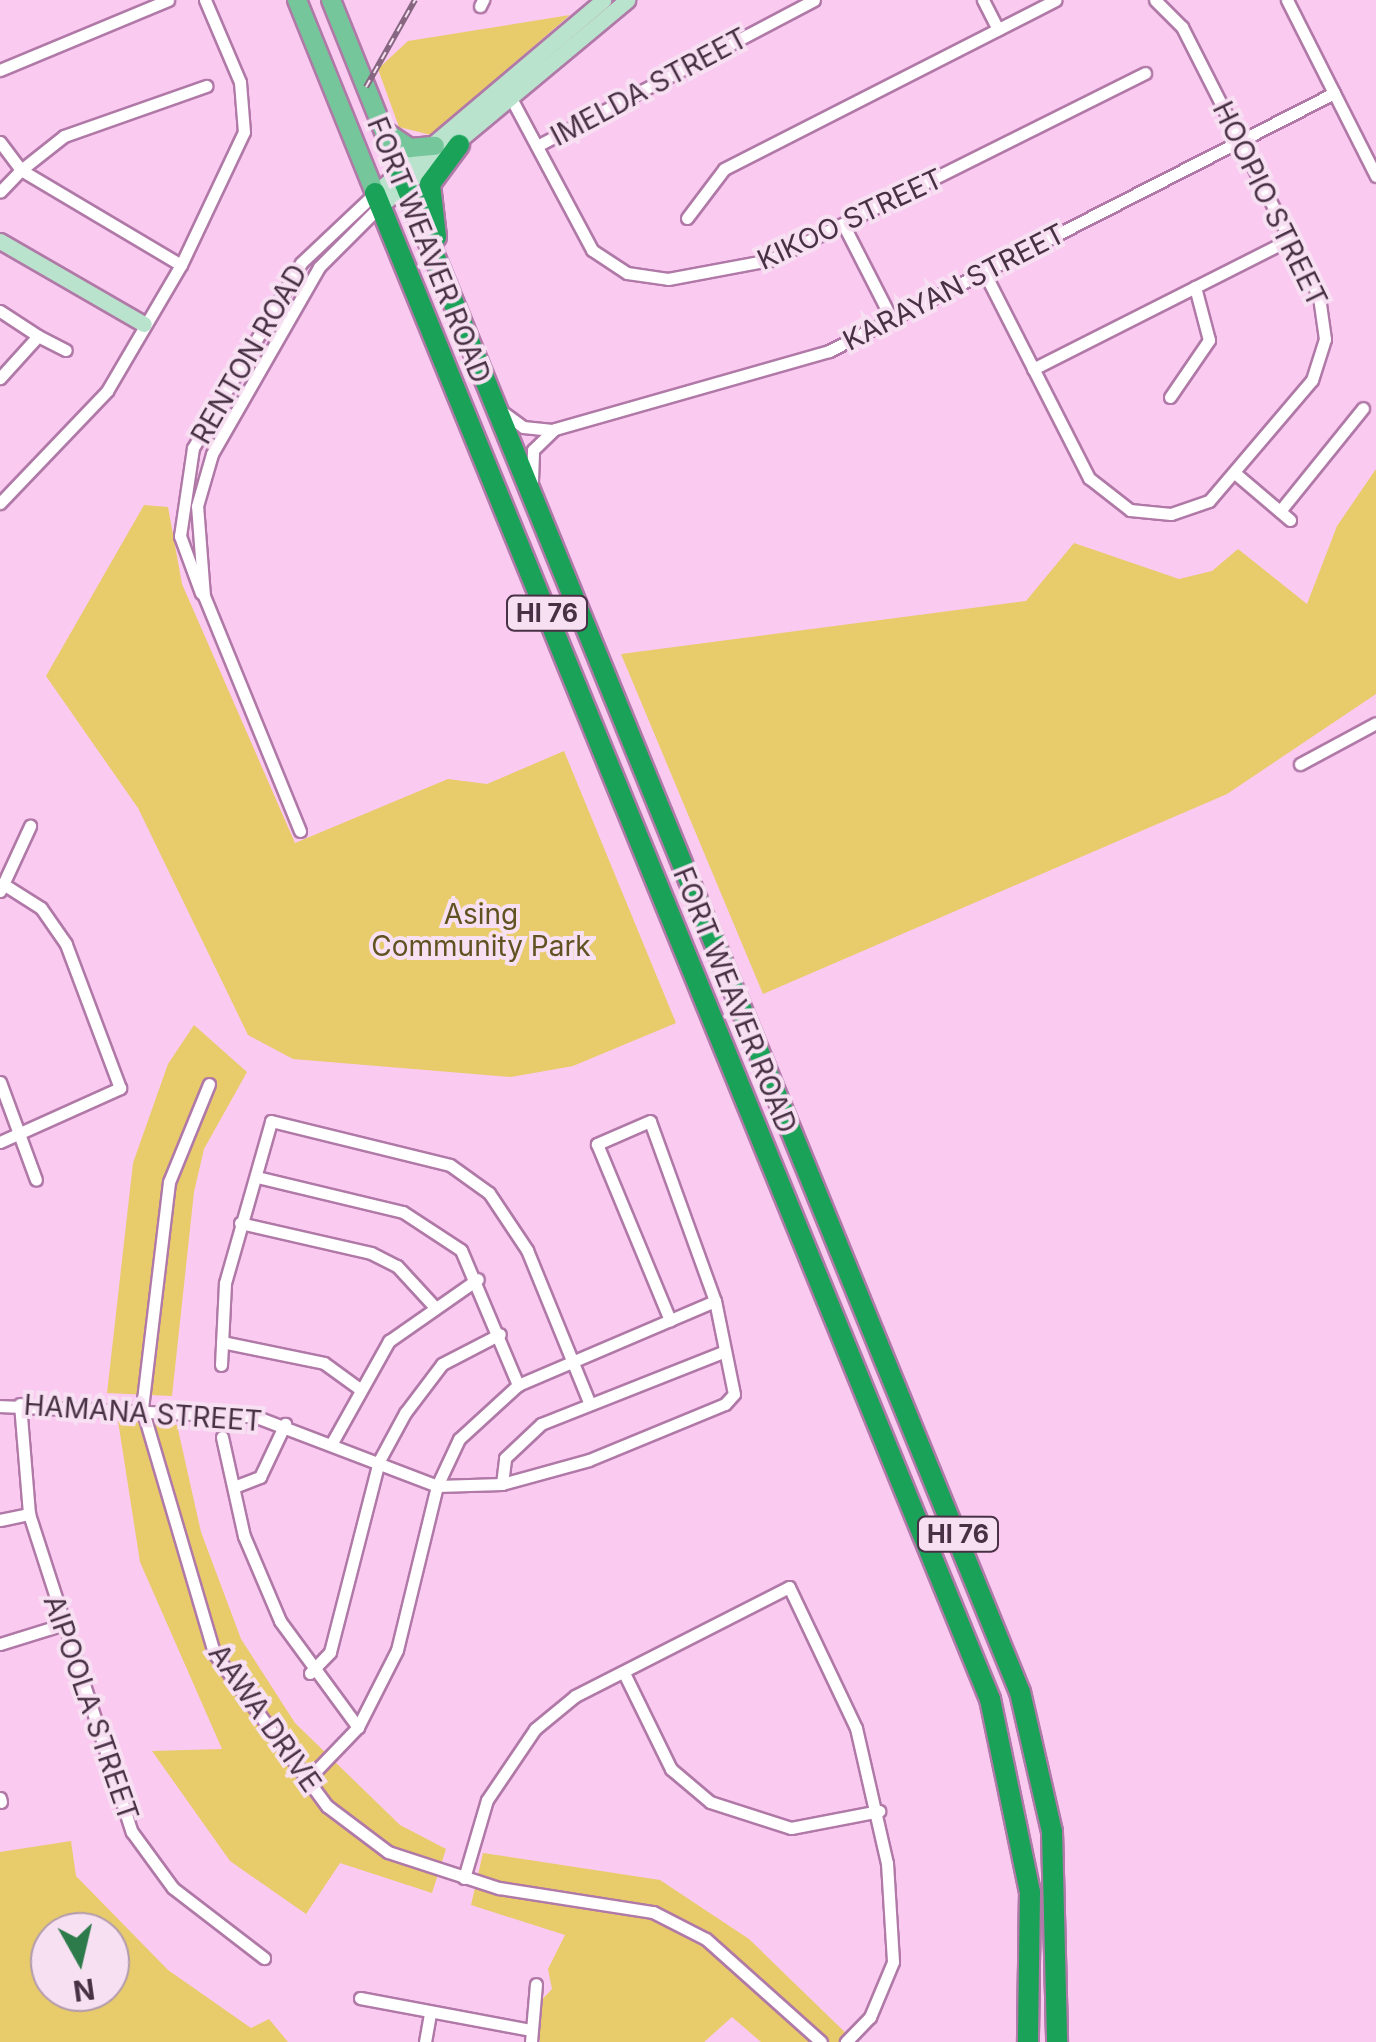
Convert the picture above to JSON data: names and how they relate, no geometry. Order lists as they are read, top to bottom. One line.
{"streets":{"highway":["FORT WEAVER ROAD","HI 76"],"street":["IMELDA STREET","HOOPIO STREET","KIKOO STREET","KARAYAN STREET","RENTON ROAD","HAMANA STREET","AIPOOLA STREET","AAWA DRIVE"]},"crossings":[["IMELDA STREET","KIKOO STREET"],["HOOPIO STREET","KARAYAN STREET"],["KIKOO STREET","RENTON ROAD"],["FORT WEAVER ROAD","RENTON ROAD"],["HAMANA STREET","AIPOOLA STREET"],["HAMANA STREET","AAWA DRIVE"]],"parks":["Asing Community Park"],"north":"bottom"}
